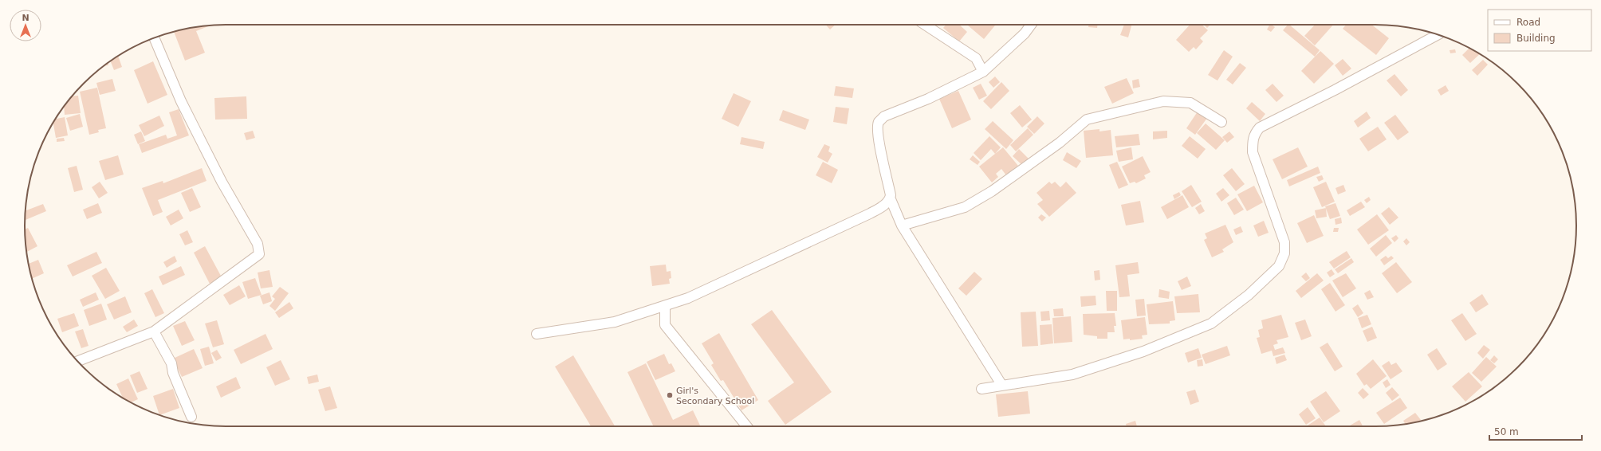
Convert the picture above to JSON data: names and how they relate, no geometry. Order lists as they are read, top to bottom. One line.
{"places":["Girl's Secondary School"],"legend":["Road","Building"],"scale_bar":"50 m","north":"top"}
